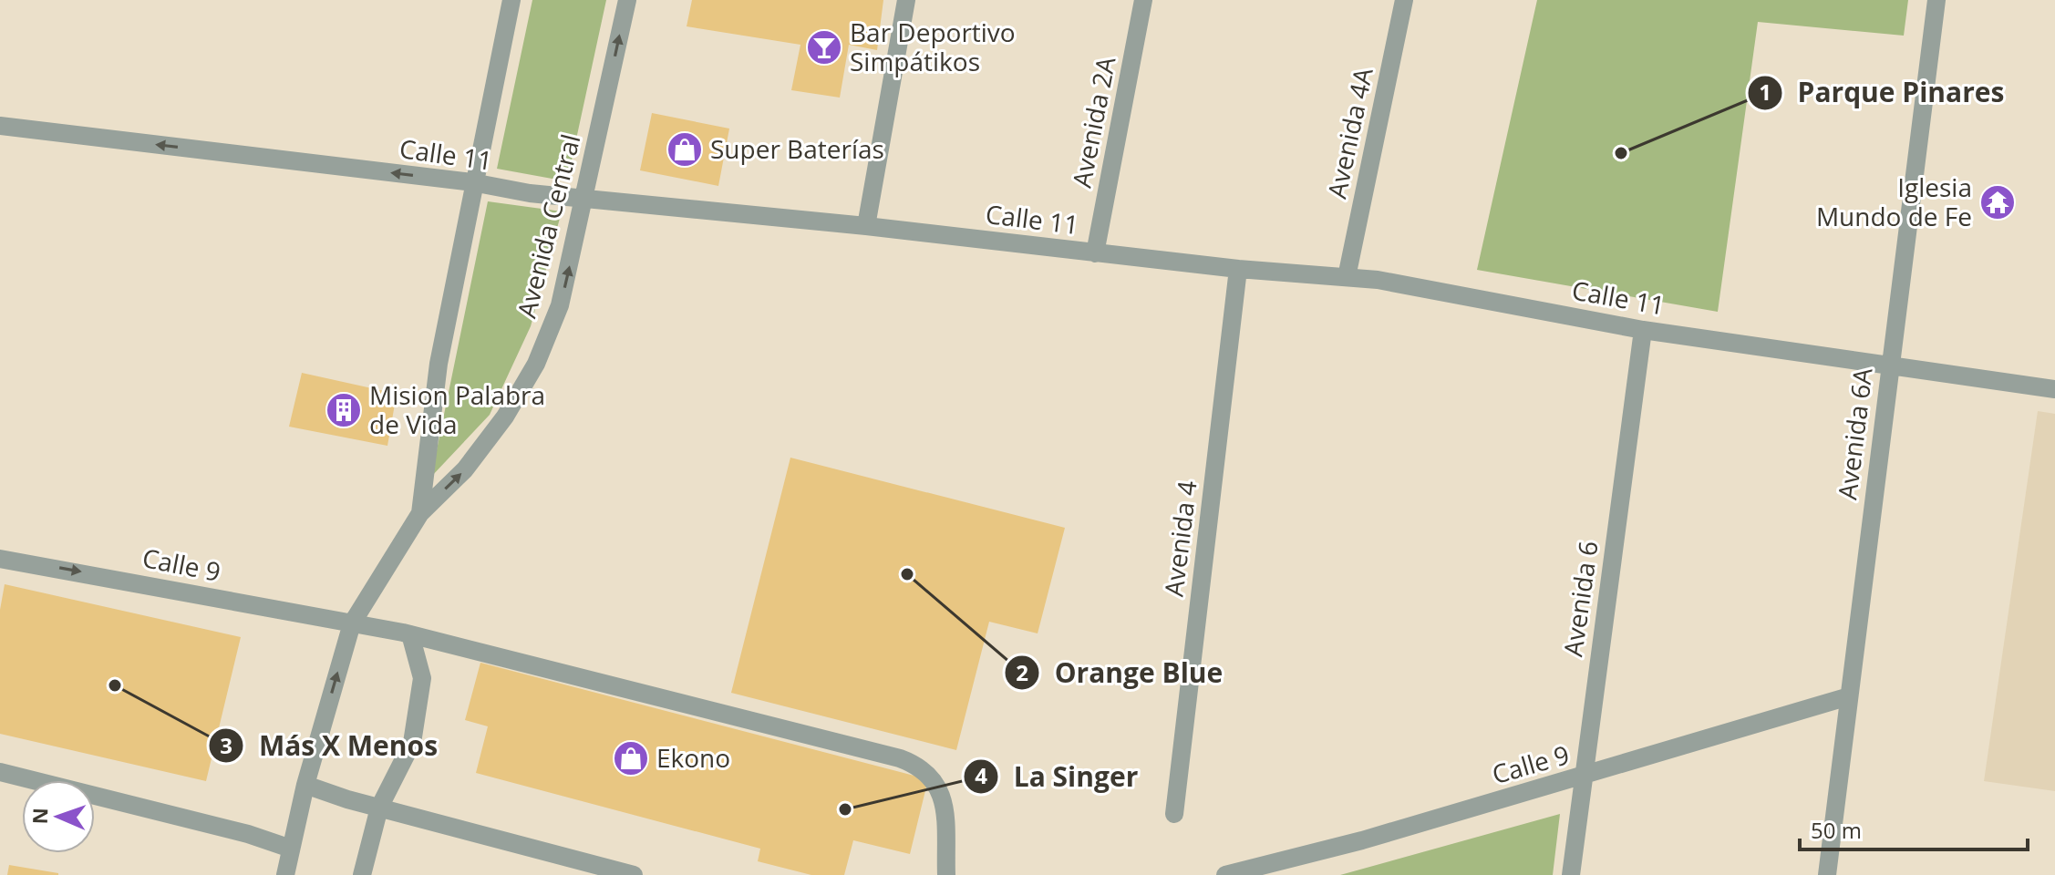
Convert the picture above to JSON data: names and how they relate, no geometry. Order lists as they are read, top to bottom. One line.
{"streets":{"street":["Avenida 2A","Avenida 4A","Calle 11","Avenida Central","Avenida 6A","Avenida 4","Calle 9","Avenida 6"]},"crossings":[["Avenida 2A","Calle 11"],["Avenida 4A","Calle 11"],["Calle 11","Avenida Central"],["Calle 11","Avenida 6A"],["Calle 11","Avenida 4"],["Calle 11","Avenida 6"],["Avenida Central","Calle 9"],["Avenida 6A","Calle 9"],["Calle 9","Avenida 6"]],"places":{"bar":["Bar Deportivo Simpátikos"],"shop":["Super Baterías","Ekono"],"other":["Parque Pinares","Orange Blue","Más X Menos","La Singer"],"temple":["Iglesia Mundo de Fe"],"building":["Mision Palabra de Vida"]},"scale_bar":"50 m","north":"left"}
